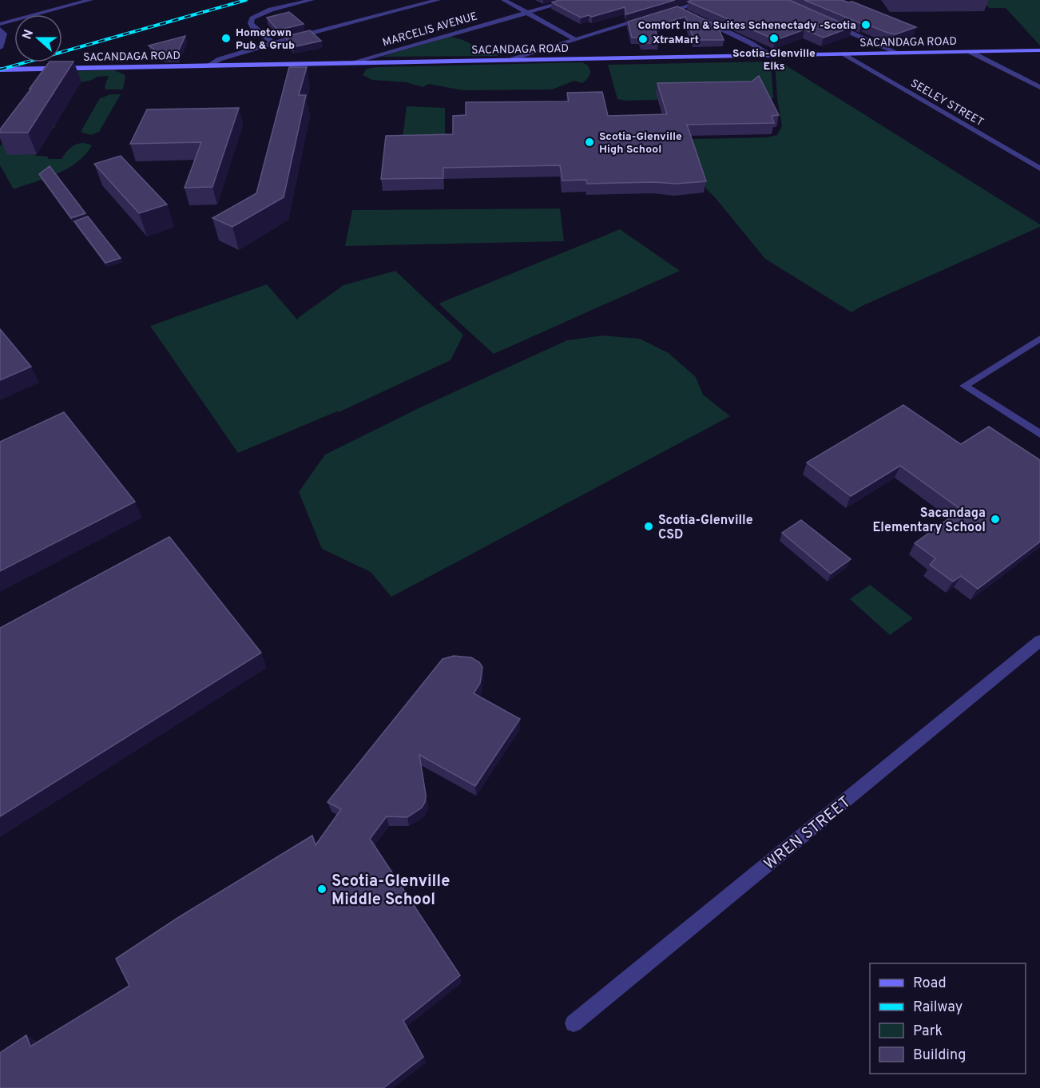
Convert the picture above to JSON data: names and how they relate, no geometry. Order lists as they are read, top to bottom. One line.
{"streets":{"main road":["SACANDAGA ROAD"],"street":["MARCELIS AVENUE","SEELEY STREET","WREN STREET"]},"crossings":[["MARCELIS AVENUE","SACANDAGA ROAD"],["SACANDAGA ROAD","SEELEY STREET"]],"places":["Comfort Inn & Suites Schenectady -Scotia","Hometown Pub & Grub","Scotia-Glenville Elks","XtraMart","Scotia-Glenville High School","Sacandaga Elementary School","Scotia-Glenville CSD","Scotia-Glenville Middle School"],"legend":["Road","Railway","Park","Building"],"north":"left"}
